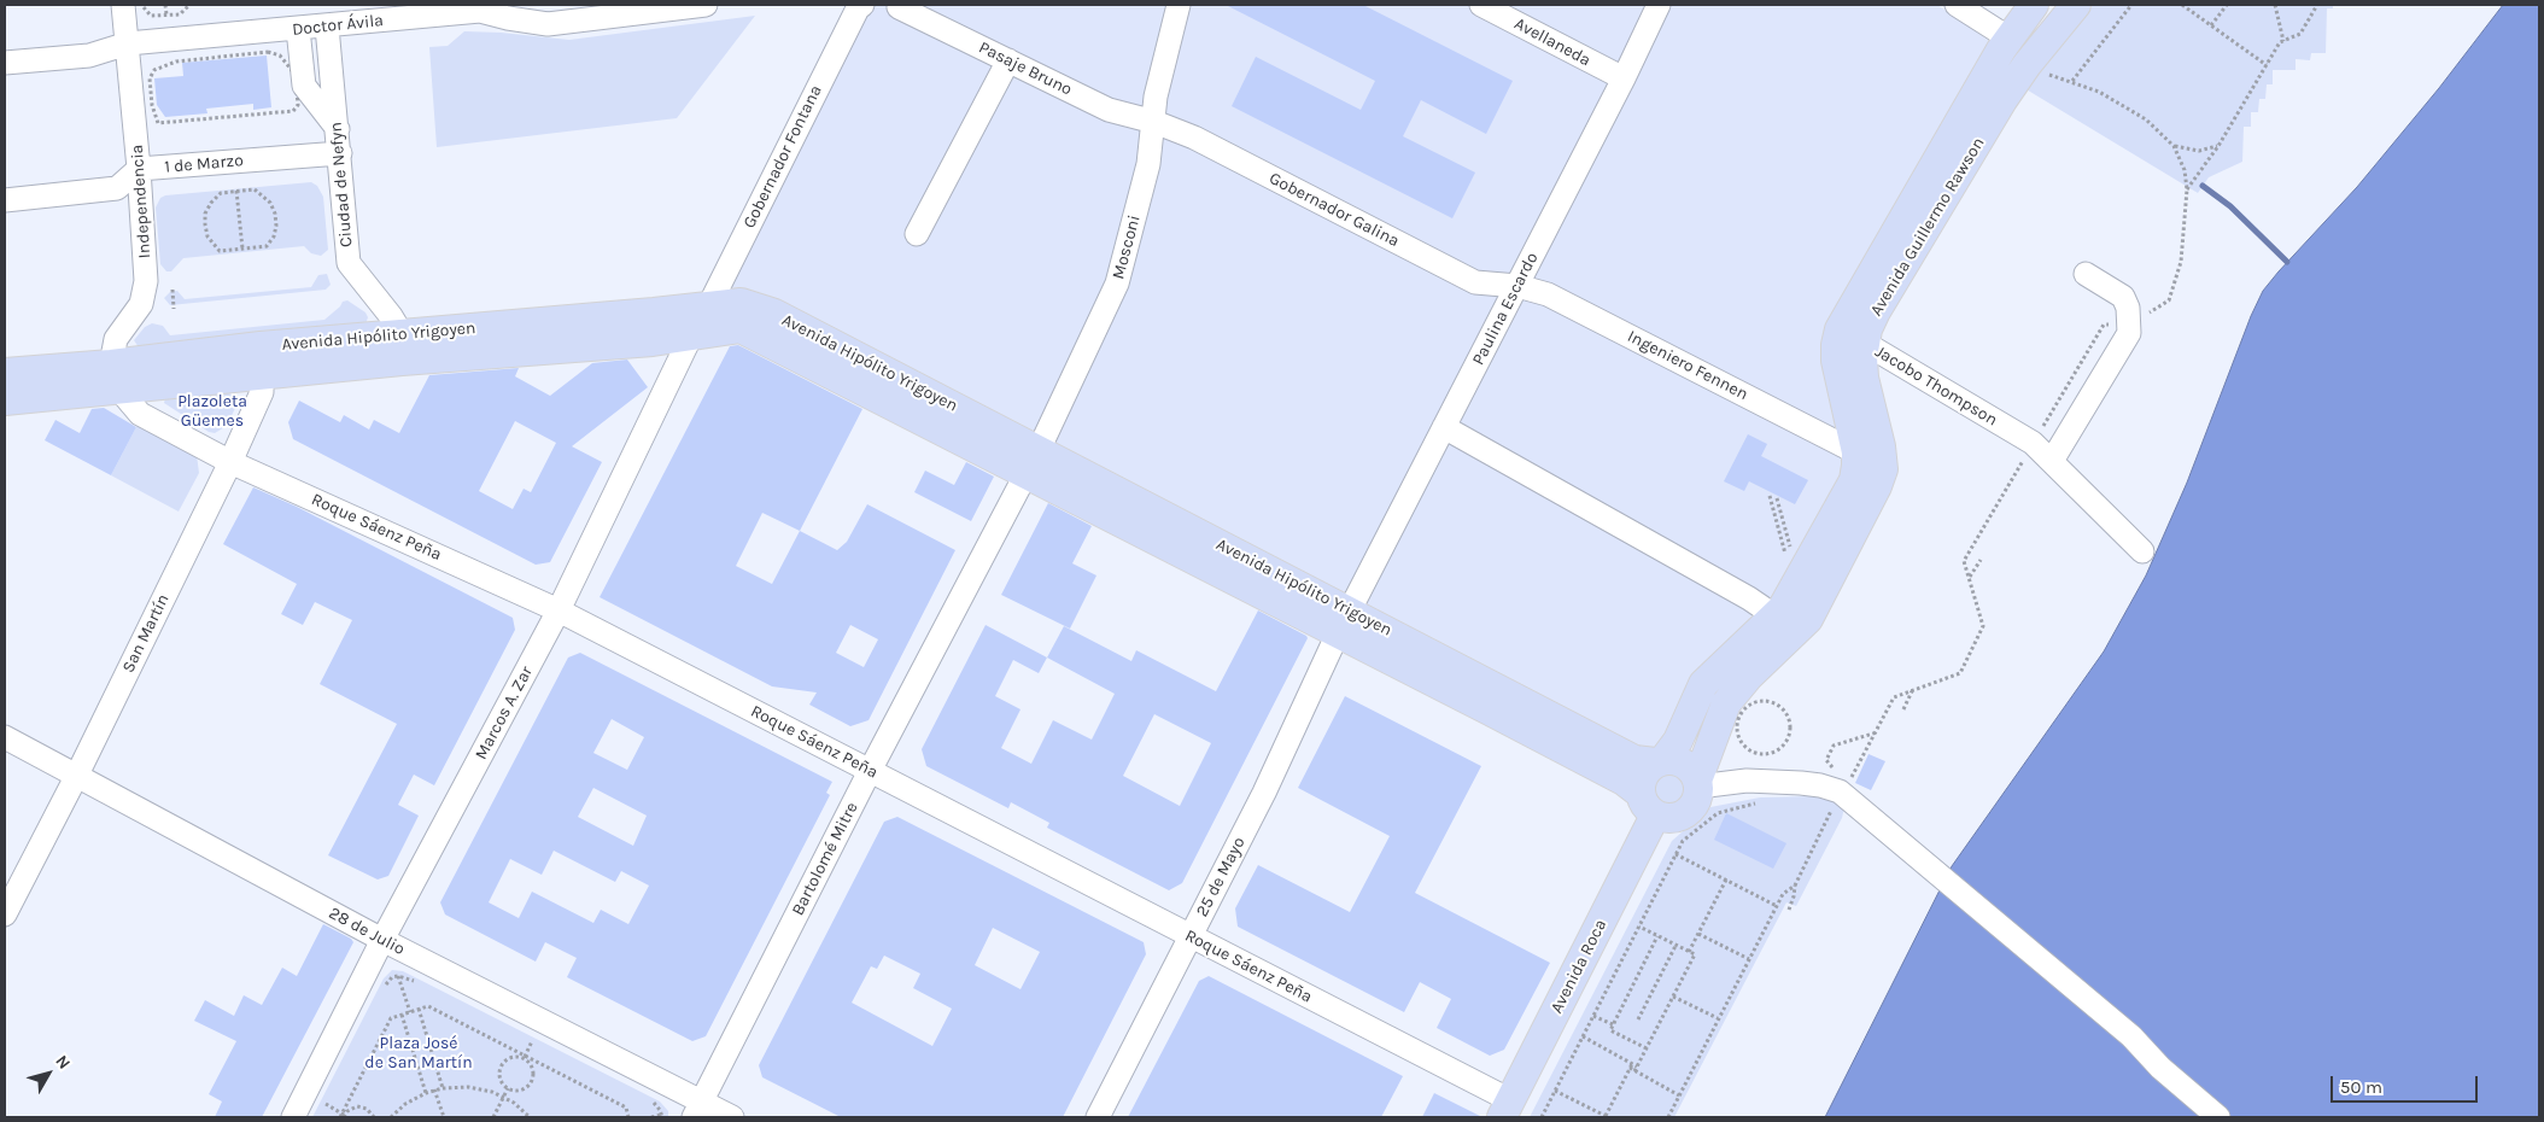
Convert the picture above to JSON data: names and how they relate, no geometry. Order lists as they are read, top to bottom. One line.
{"streets":{"main road":["Avenida Guillermo Rawson","Avenida Hipólito Yrigoyen","Avenida Roca"],"street":["Doctor Ávila","Avellaneda","Pasaje Bruno","Gobernador Fontana","1 de Marzo","Ciudad de Nefyn","Independencia","Gobernador Galina","Mosconi","Paulina Escardo","Ingeniero Fennen","Jacobo Thompson","Roque Sáenz Peña","San Martín","Marcos A. Zar","Bartolomé Mitre","25 de Mayo","28 de Julio"]},"crossings":[["Doctor Ávila","Ciudad de Nefyn"],["Doctor Ávila","Independencia"],["Avellaneda","Paulina Escardo"],["Pasaje Bruno","Gobernador Galina"],["Pasaje Bruno","Mosconi"],["Gobernador Fontana","Avenida Hipólito Yrigoyen"],["Gobernador Fontana","Marcos A. Zar"],["1 de Marzo","Ciudad de Nefyn"],["1 de Marzo","Independencia"],["Ciudad de Nefyn","Avenida Hipólito Yrigoyen"],["Independencia","Avenida Hipólito Yrigoyen"],["Independencia","Roque Sáenz Peña"],["Gobernador Galina","Mosconi"],["Gobernador Galina","Paulina Escardo"],["Gobernador Galina","Ingeniero Fennen"],["Avenida Guillermo Rawson","Avenida Hipólito Yrigoyen"],["Avenida Guillermo Rawson","Ingeniero Fennen"],["Avenida Guillermo Rawson","Jacobo Thompson"],["Avenida Guillermo Rawson","Avenida Roca"],["Mosconi","Avenida Hipólito Yrigoyen"],["Mosconi","Bartolomé Mitre"],["Paulina Escardo","Avenida Hipólito Yrigoyen"],["Paulina Escardo","Ingeniero Fennen"],["Paulina Escardo","25 de Mayo"],["Avenida Hipólito Yrigoyen","Roque Sáenz Peña"],["Avenida Hipólito Yrigoyen","San Martín"],["Avenida Hipólito Yrigoyen","Marcos A. Zar"],["Avenida Hipólito Yrigoyen","Bartolomé Mitre"],["Avenida Hipólito Yrigoyen","25 de Mayo"],["Avenida Hipólito Yrigoyen","Avenida Roca"],["Roque Sáenz Peña","San Martín"],["Roque Sáenz Peña","Marcos A. Zar"],["Roque Sáenz Peña","Bartolomé Mitre"],["Roque Sáenz Peña","25 de Mayo"],["Roque Sáenz Peña","Avenida Roca"],["San Martín","28 de Julio"],["Marcos A. Zar","28 de Julio"],["Bartolomé Mitre","28 de Julio"]],"parks":["Plazoleta Güemes","Plaza José de San Martín"],"scale_bar":"50 m","north":"top right"}
